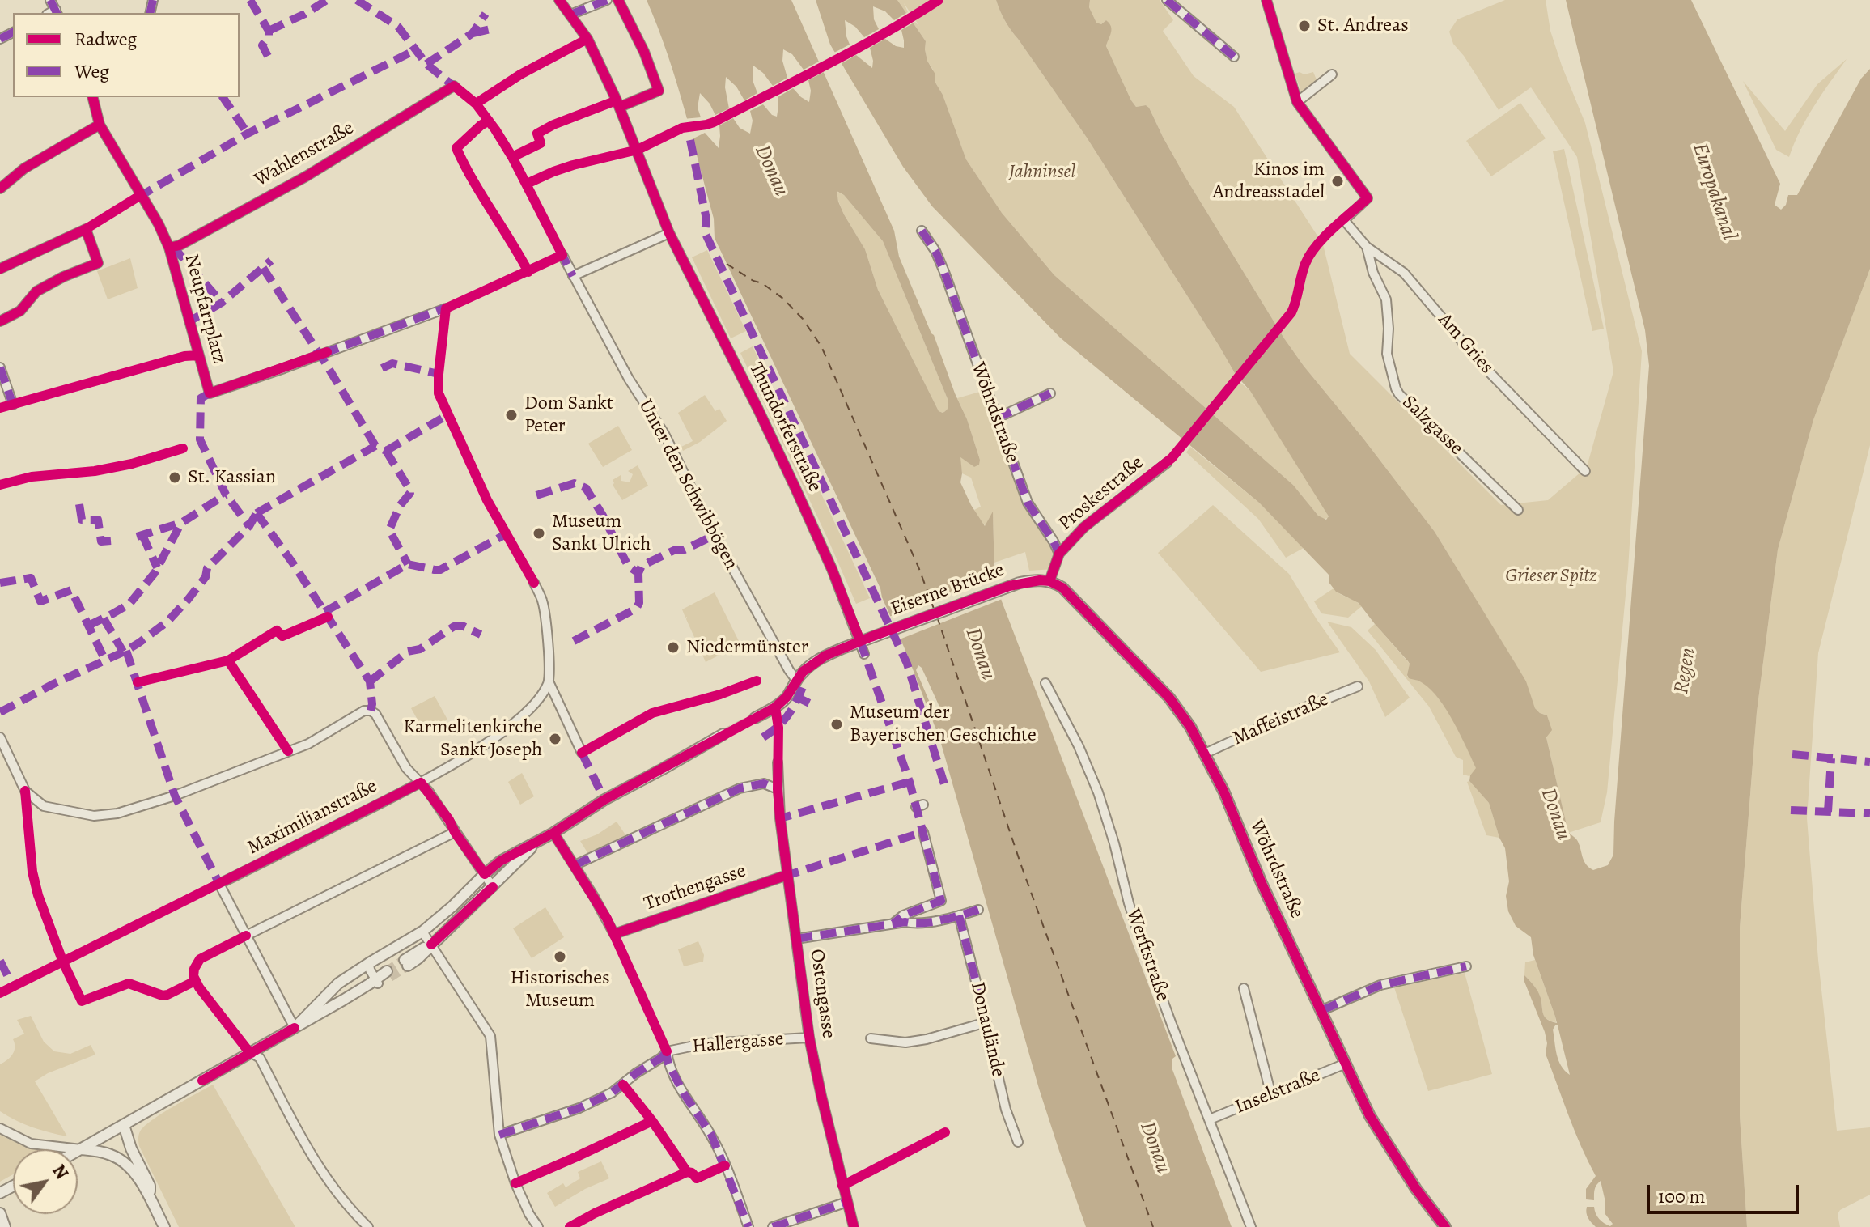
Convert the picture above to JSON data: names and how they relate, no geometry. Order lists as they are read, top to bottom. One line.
{"streets":{"street":["Wahlenstraße","Neupfarrplatz","Am Gries","Wöhrdstraße","Salzgasse","Thundorferstraße","Unter den Schwibbögen","Proskestraße","Eiserne Brücke","Maffeistraße","Maximilianstraße","Trothengasse","Werftstraße","Ostengasse","Donaulände","Hallergasse","Inselstraße"]},"crossings":[["Wahlenstraße","Neupfarrplatz"],["Am Gries","Salzgasse"],["Wöhrdstraße","Proskestraße"],["Wöhrdstraße","Eiserne Brücke"],["Wöhrdstraße","Maffeistraße"],["Wöhrdstraße","Inselstraße"],["Thundorferstraße","Eiserne Brücke"],["Unter den Schwibbögen","Eiserne Brücke"],["Trothengasse","Ostengasse"],["Werftstraße","Inselstraße"],["Ostengasse","Hallergasse"]],"water":["Donau","Europakanal","Regen"],"parks":["Jahninsel","Grieser Spitz"],"places":["St. Andreas","Kinos im Andreasstadel","Dom Sankt Peter","St. Kassian","Museum Sankt Ulrich","Niedermünster","Museum der Bayerischen Geschichte","Karmelitenkirche Sankt Joseph","Historisches Museum"],"legend":["Radweg","Weg"],"scale_bar":"100 m","north":"top right"}
